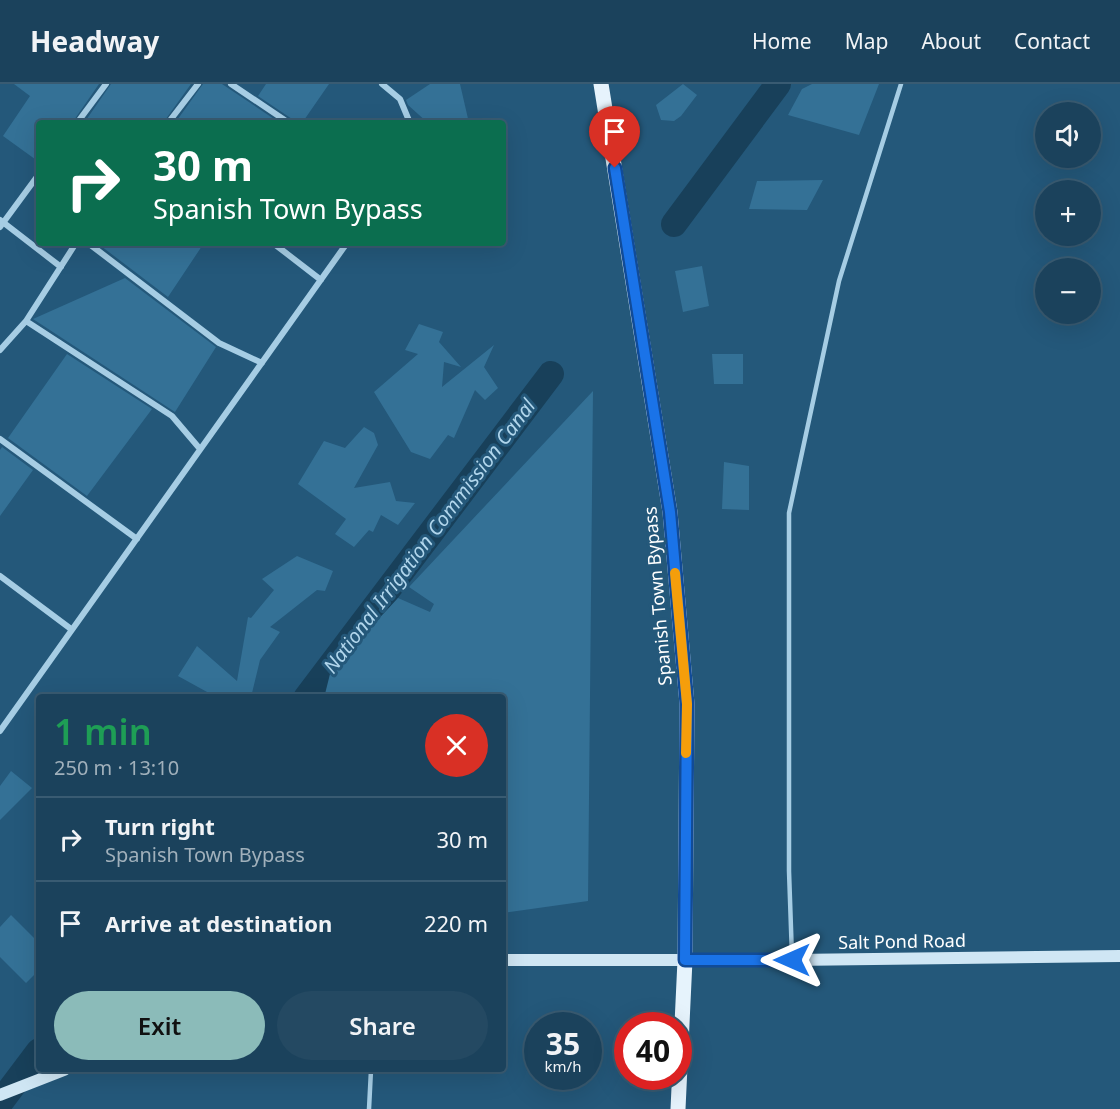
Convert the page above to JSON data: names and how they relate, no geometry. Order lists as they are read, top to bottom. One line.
{"streets":{"main road":["Spanish Town Bypass"],"street":["Salt Pond Road"]},"crossings":[["Spanish Town Bypass","Salt Pond Road"]],"water":["National Irrigation Commission Canal"],"page":{"header":"Headway","nav":["Home","Map","About","Contact"],"map_buttons":["+","−"],"turn":["30 m","Spanish Town Bypass"],"heading":["1 min","250 m · 13:10"],"list":[{"name":"Turn right","note":"Spanish Town Bypass","value":"30 m"},{"name":"Arrive at destination","value":"220 m"}],"buttons":["Exit","Share"],"speed":"35 km/h","limit":"40"}}
